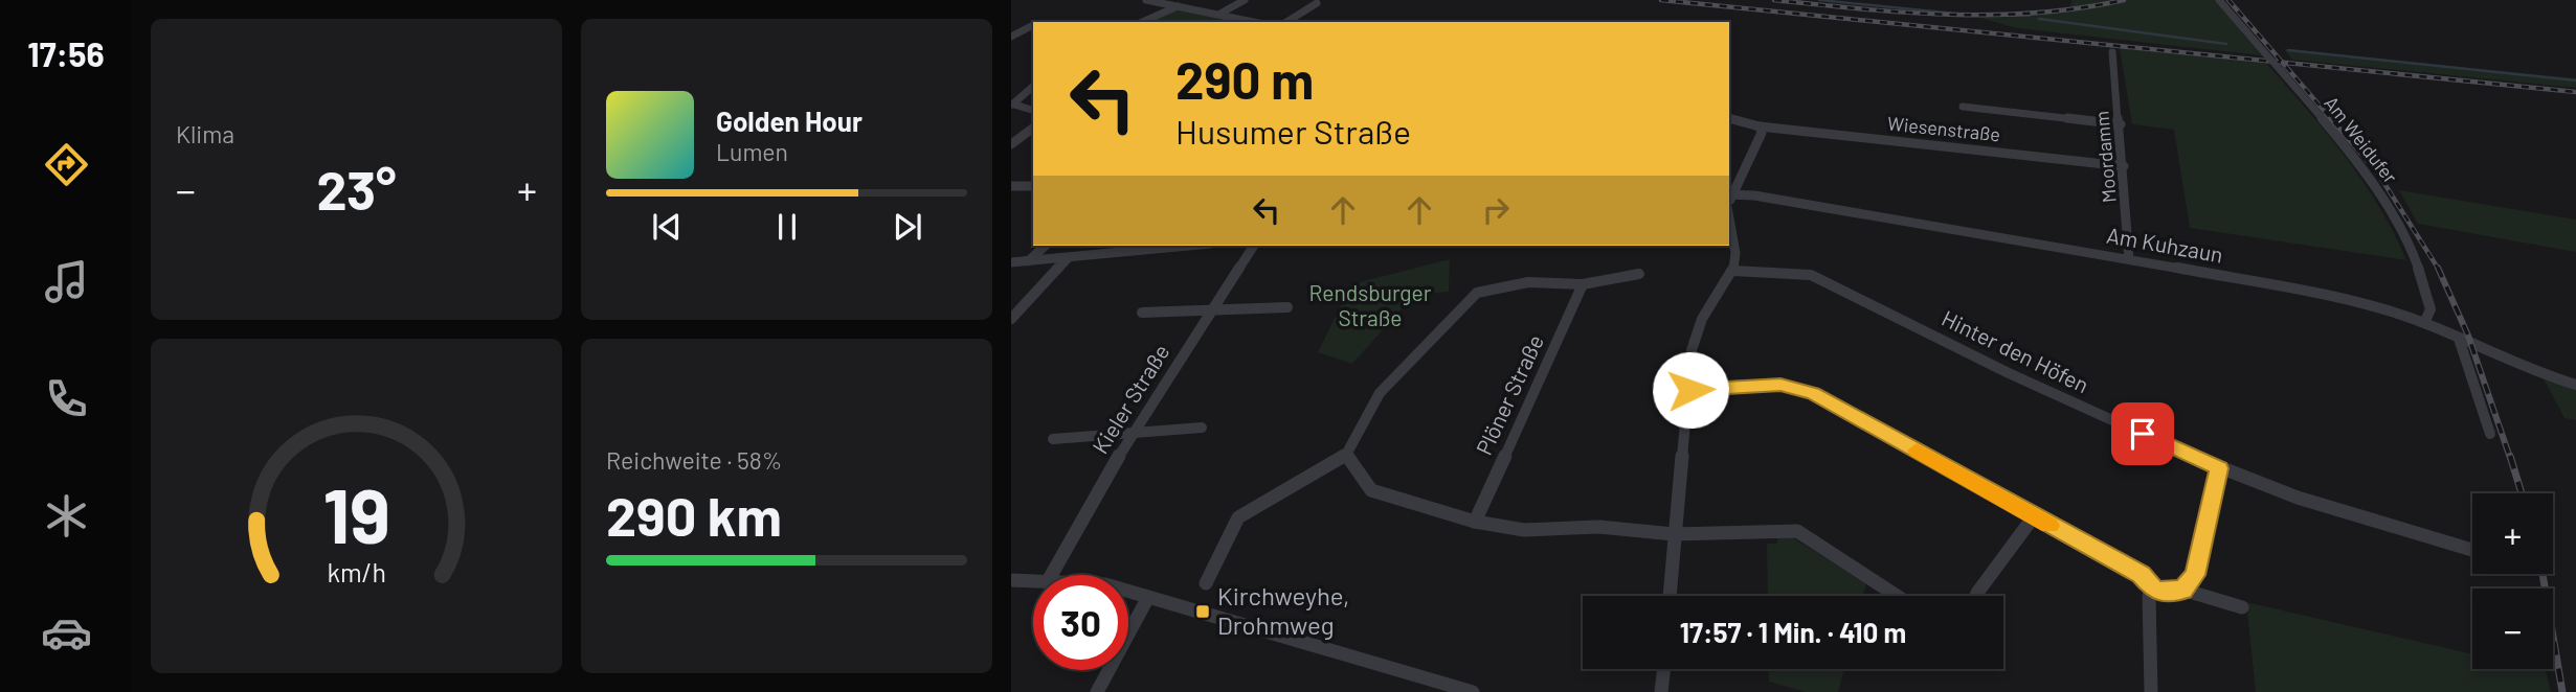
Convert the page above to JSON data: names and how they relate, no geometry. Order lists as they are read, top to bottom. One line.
{"streets":{"street":["Wiesenstraße","Am Weidufer","Moordamm","Am Kuhzaun","Hinter den Höfen","Plöner Straße","Kieler Straße"]},"crossings":[["Wiesenstraße","Moordamm"],["Am Weidufer","Am Kuhzaun"],["Moordamm","Am Kuhzaun"]],"parks":["Rendsburger Straße"],"places":{"transit":["Kirchweyhe, Drohmweg"]},"page":{"tabs":"17:56","tile":["Klima",["Reichweite · 58%","290 km"]],"turn":["290 m","Husumer Straße"],"song":["Golden Hour","Lumen"],"heat":["−","23°","+"],"map_buttons":["+","−"],"limit":"30","trip":"17:57 · 1 Min. · 410 m","gauge":["19","km/h"]}}
